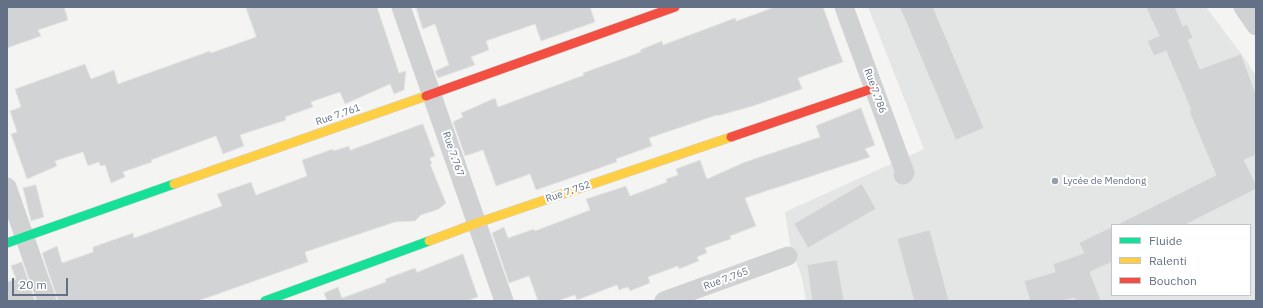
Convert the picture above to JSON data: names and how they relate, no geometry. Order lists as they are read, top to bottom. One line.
{"streets":{"street":["Rue 7.786","Rue 7.761","Rue 7.767","Rue 7.752","Rue 7.765"]},"crossings":[["Rue 7.786","Rue 7.752"],["Rue 7.761","Rue 7.767"],["Rue 7.767","Rue 7.752"]],"places":["Lycée de Mendong"],"legend":["Fluide","Ralenti","Bouchon"],"scale_bar":"20 m"}
